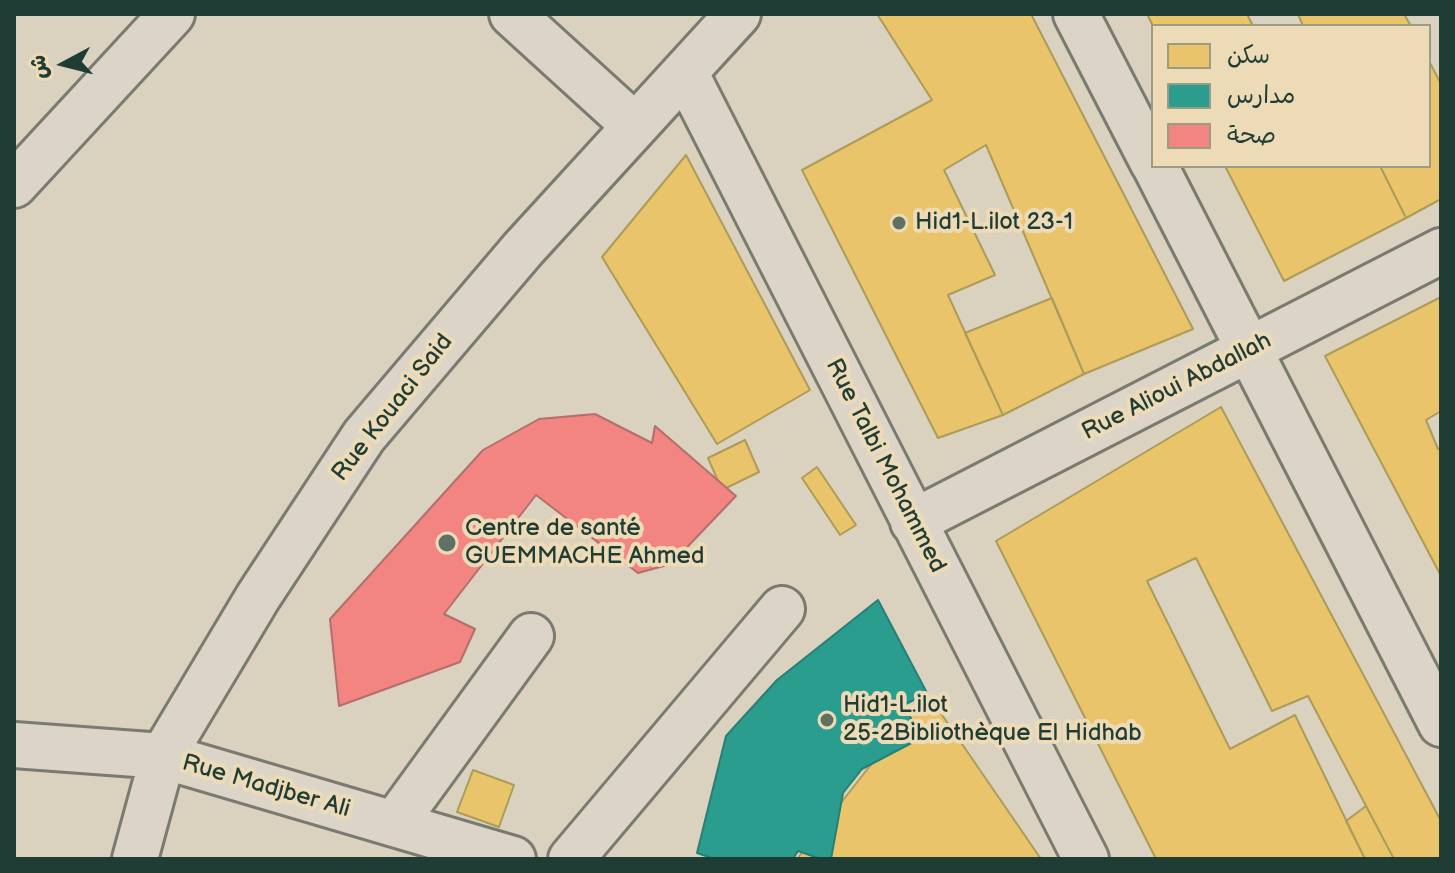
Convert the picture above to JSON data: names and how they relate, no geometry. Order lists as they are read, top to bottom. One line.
{"streets":{"street":["Rue Alioui Abdallah","Rue Kouaci Said","Rue Talbi Mohammed","Rue Madjber Ali"]},"crossings":[["Rue Alioui Abdallah","Rue Talbi Mohammed"],["Rue Kouaci Said","Rue Talbi Mohammed"],["Rue Kouaci Said","Rue Madjber Ali"]],"places":["Hid1-L.ilot 23-1","Centre de santé GUEMMACHE Ahmed","Hid1-L.ilot 25-2Bibliothèque El Hidhab"],"legend":["سكن","مدارس","صحة"],"north":"left"}
